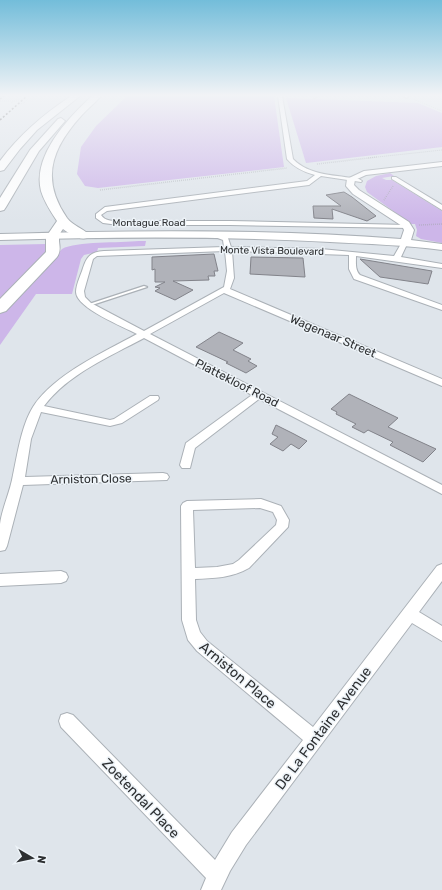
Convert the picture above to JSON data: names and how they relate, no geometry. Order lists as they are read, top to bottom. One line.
{"streets":{"main road":["Monte Vista Boulevard"],"street":["Montague Road","Wagenaar Street","Plattekloof Road","Arniston Close","Arniston Place","De La Fontaine Avenue","Zoetendal Place"]},"crossings":[["Monte Vista Boulevard","Plattekloof Road"],["Arniston Place","De La Fontaine Avenue"],["De La Fontaine Avenue","Zoetendal Place"]],"north":"right"}
